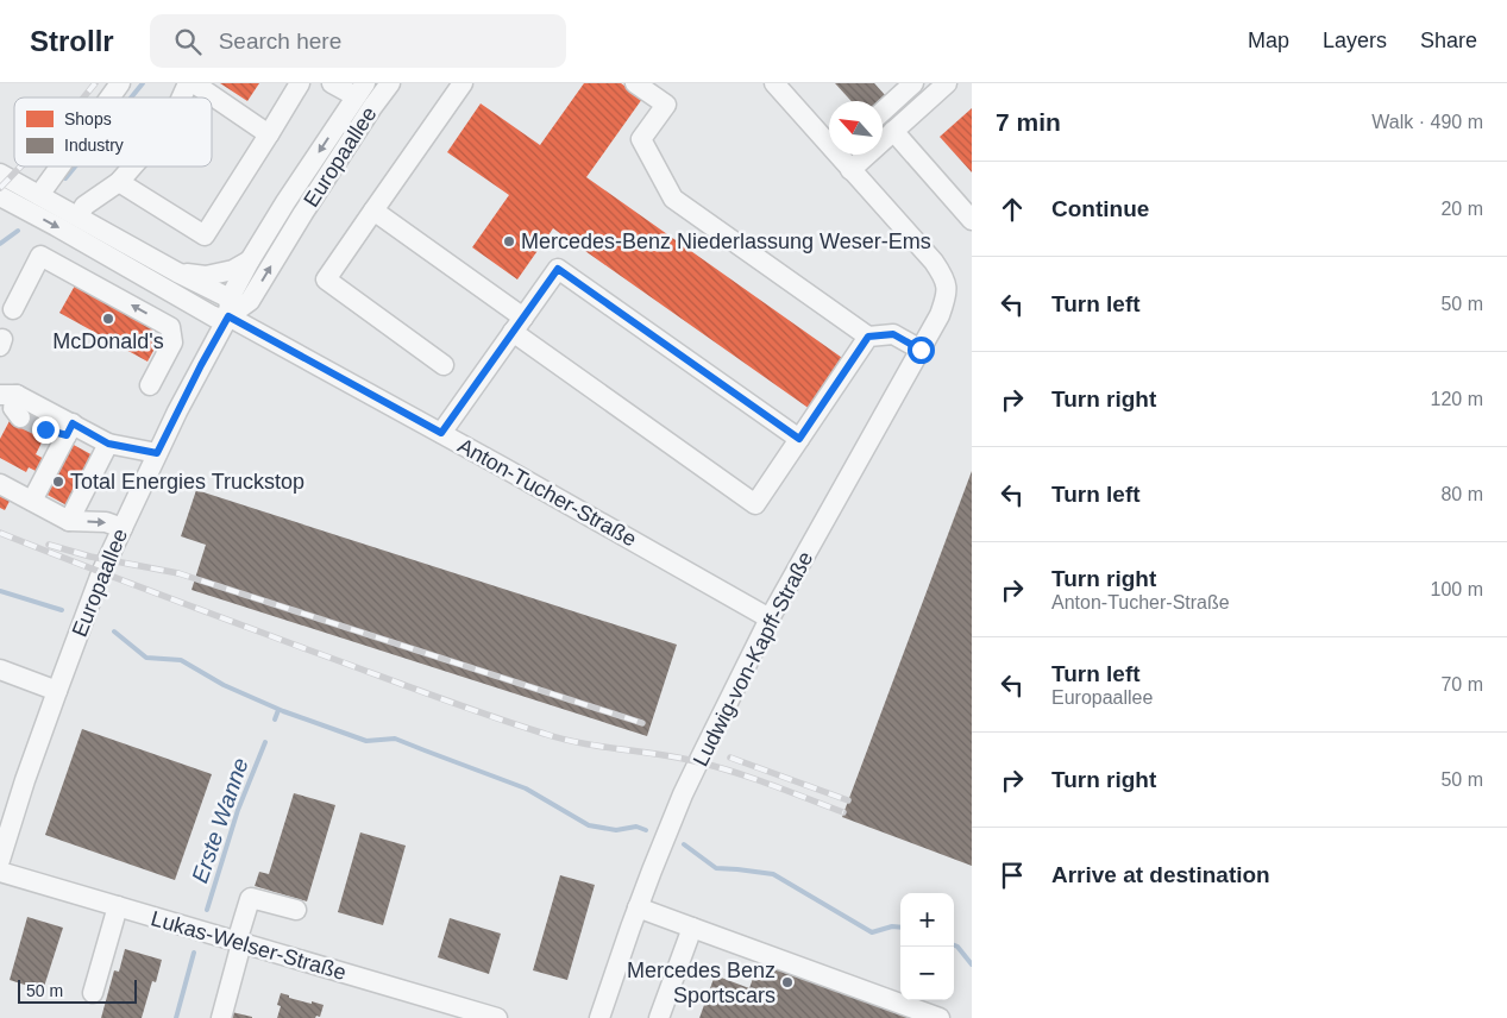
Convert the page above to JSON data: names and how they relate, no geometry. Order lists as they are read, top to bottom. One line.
{"streets":{"street":["Europaallee","Anton-Tucher-Straße","Ludwig-von-Kapff-Straße","Lukas-Welser-Straße"]},"crossings":[["Europaallee","Anton-Tucher-Straße"],["Anton-Tucher-Straße","Ludwig-von-Kapff-Straße"]],"water":["Erste Wanne"],"places":["Mercedes-Benz Niederlassung Weser-Ems","McDonald's","Total Energies Truckstop","Mercedes Benz Sportscars"],"legend":["Shops","Industry"],"scale_bar":"50 m","north":"top left","page":{"header":"Strollr","search":"Search here","nav":["Map","Layers","Share"],"heading":["7 min","Walk · 490 m"],"list":[["Continue","20 m"],["Turn left","50 m"],["Turn right","120 m"],["Turn left","80 m"],["Turn right","Anton-Tucher-Straße","100 m"],["Turn left","Europaallee","70 m"],["Turn right","50 m"],"Arrive at destination"],"map_buttons":["+","−"],"scale":"50 m"}}
